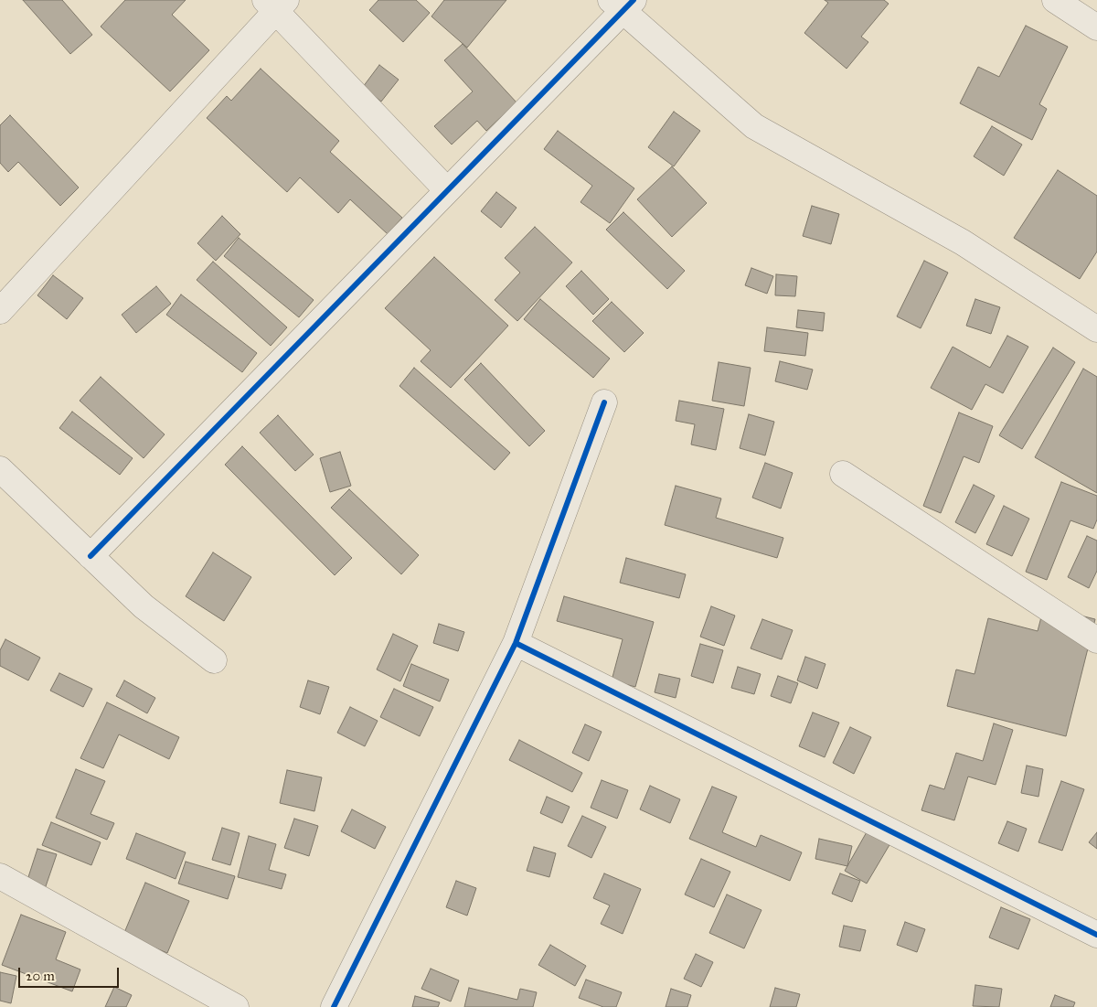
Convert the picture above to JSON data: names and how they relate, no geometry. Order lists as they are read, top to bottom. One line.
{"scale_bar":"20 m"}
